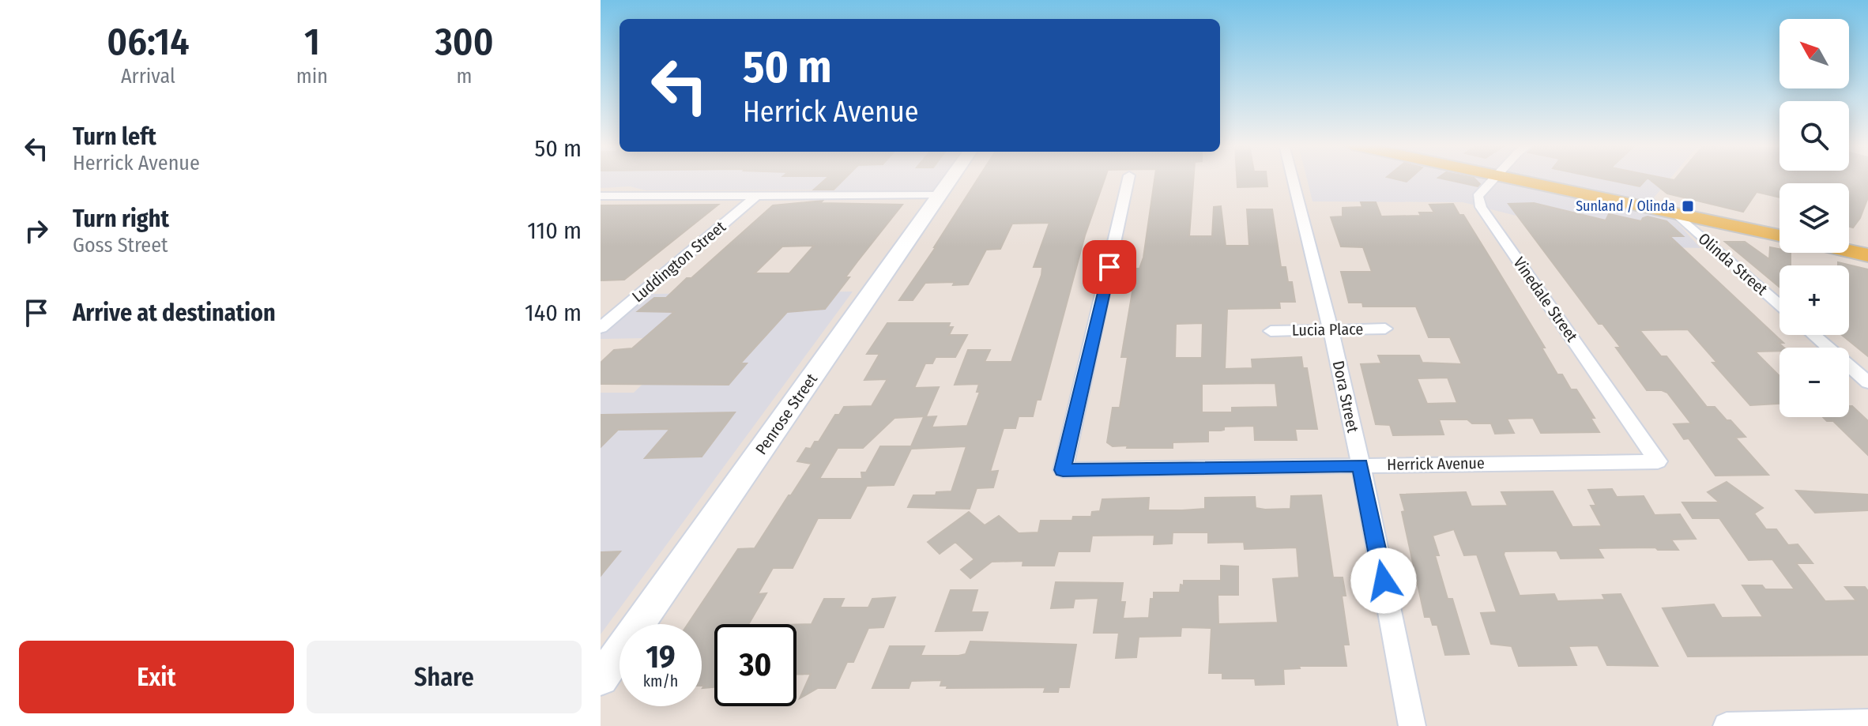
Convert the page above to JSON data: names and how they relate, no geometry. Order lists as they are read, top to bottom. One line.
{"streets":{"main road":["Penrose Street"],"street":["Luddington Street","Olinda Street","Vinedale Street","Lucia Place","Dora Street","Herrick Avenue"]},"crossings":[["Vinedale Street","Herrick Avenue"],["Lucia Place","Dora Street"],["Dora Street","Herrick Avenue"]],"places":{"transit":["Sunland / Olinda"]},"north":"top left","page":{"eta":["06:14","Arrival","1","min","300","m"],"map_buttons":["+","−"],"turn":["50 m","Herrick Avenue"],"list":[{"name":"Turn left","note":"Herrick Avenue","value":"50 m"},{"name":"Turn right","note":"Goss Street","value":"110 m"},{"name":"Arrive at destination","value":"140 m"}],"speed":"19 km/h","limit":"30","buttons":["Exit","Share"]}}
